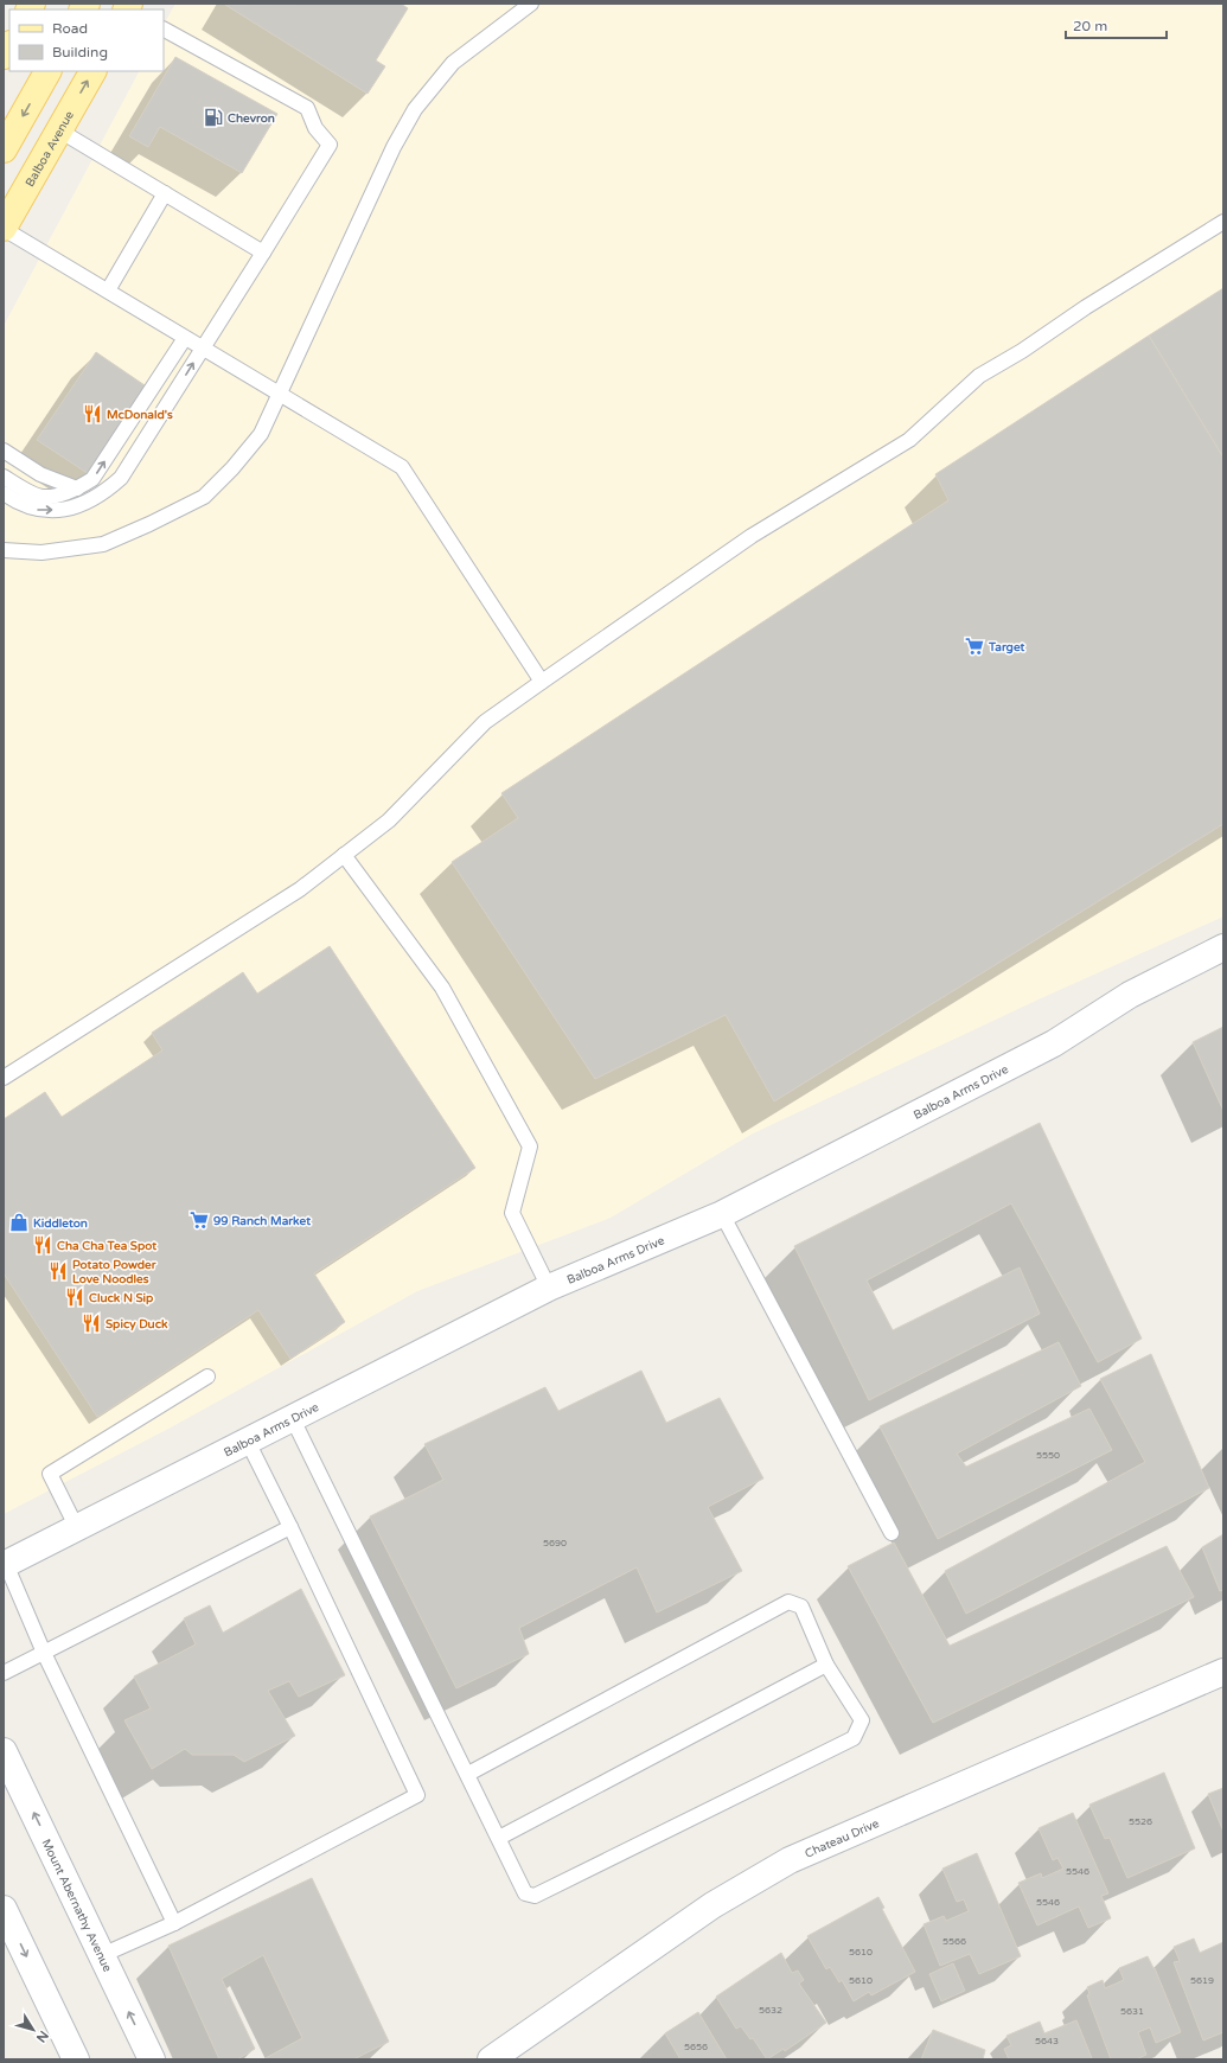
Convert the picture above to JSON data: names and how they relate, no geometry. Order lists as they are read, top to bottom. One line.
{"streets":{"main road":["Balboa Avenue"],"street":["Balboa Arms Drive","Chateau Drive","Mount Abernathy Avenue"]},"places":{"fuel station":["Chevron"],"restaurant":["McDonald's","Cha Cha Tea Spot","Potato Powder Love Noodles","Cluck N Sip","Spicy Duck"],"supermarket":["Target","99 Ranch Market"],"shop":["Kiddleton"]},"house_numbers":["5550","5690","5526","5546","5546","5566","5610","5610","5619","5632","5631","5643","5656"],"legend":["Road","Building"],"scale_bar":"20 m","north":"bottom right"}
